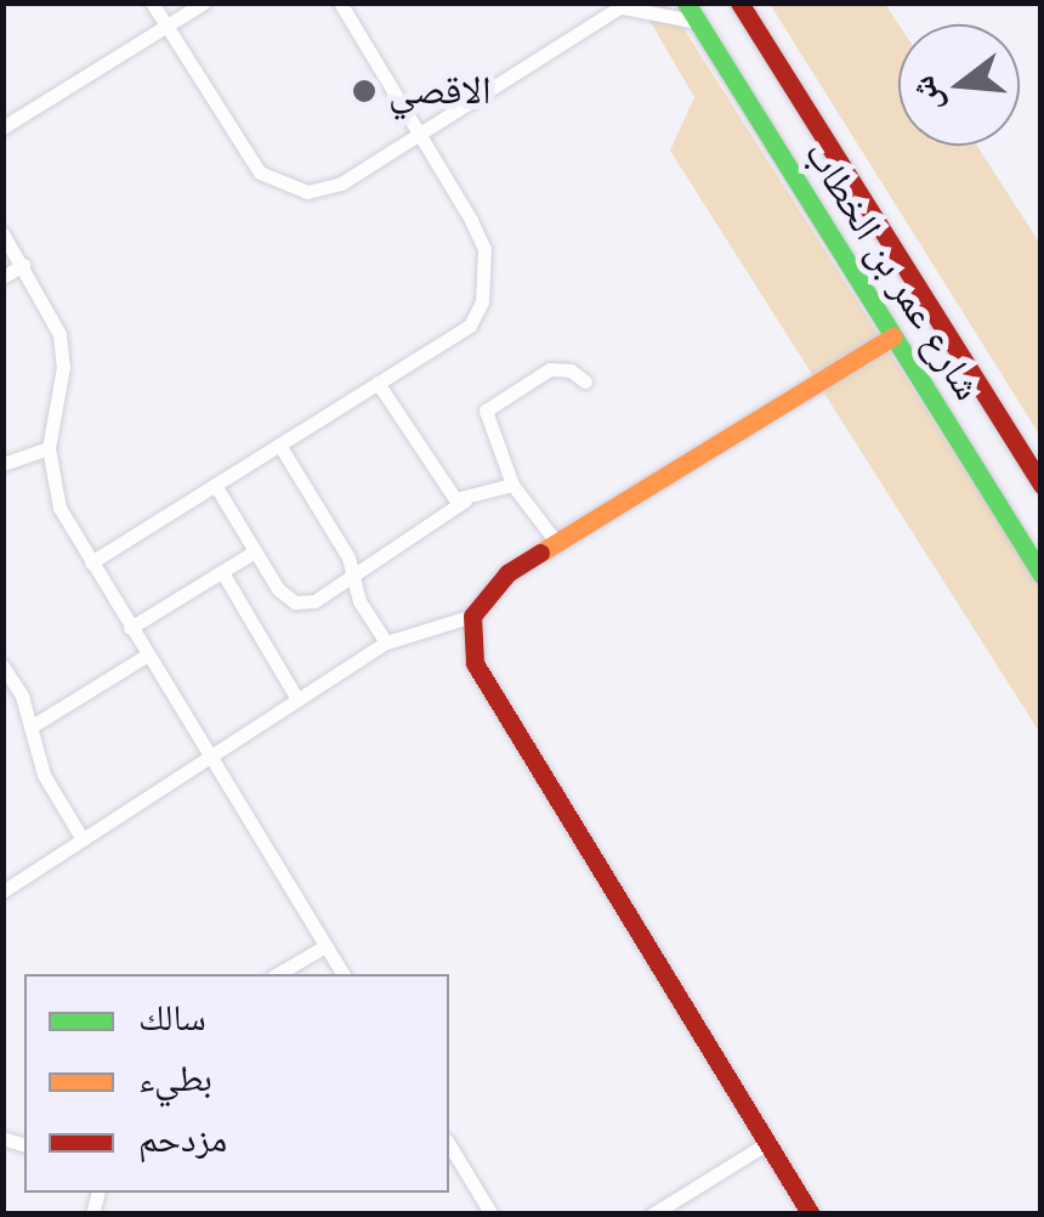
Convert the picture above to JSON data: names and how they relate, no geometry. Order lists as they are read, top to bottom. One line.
{"streets":{"street":["شارع عمر بن الخطاب"]},"places":["الاقصي"],"legend":["سالك","بطيء","مزدحم"],"north":"left"}
